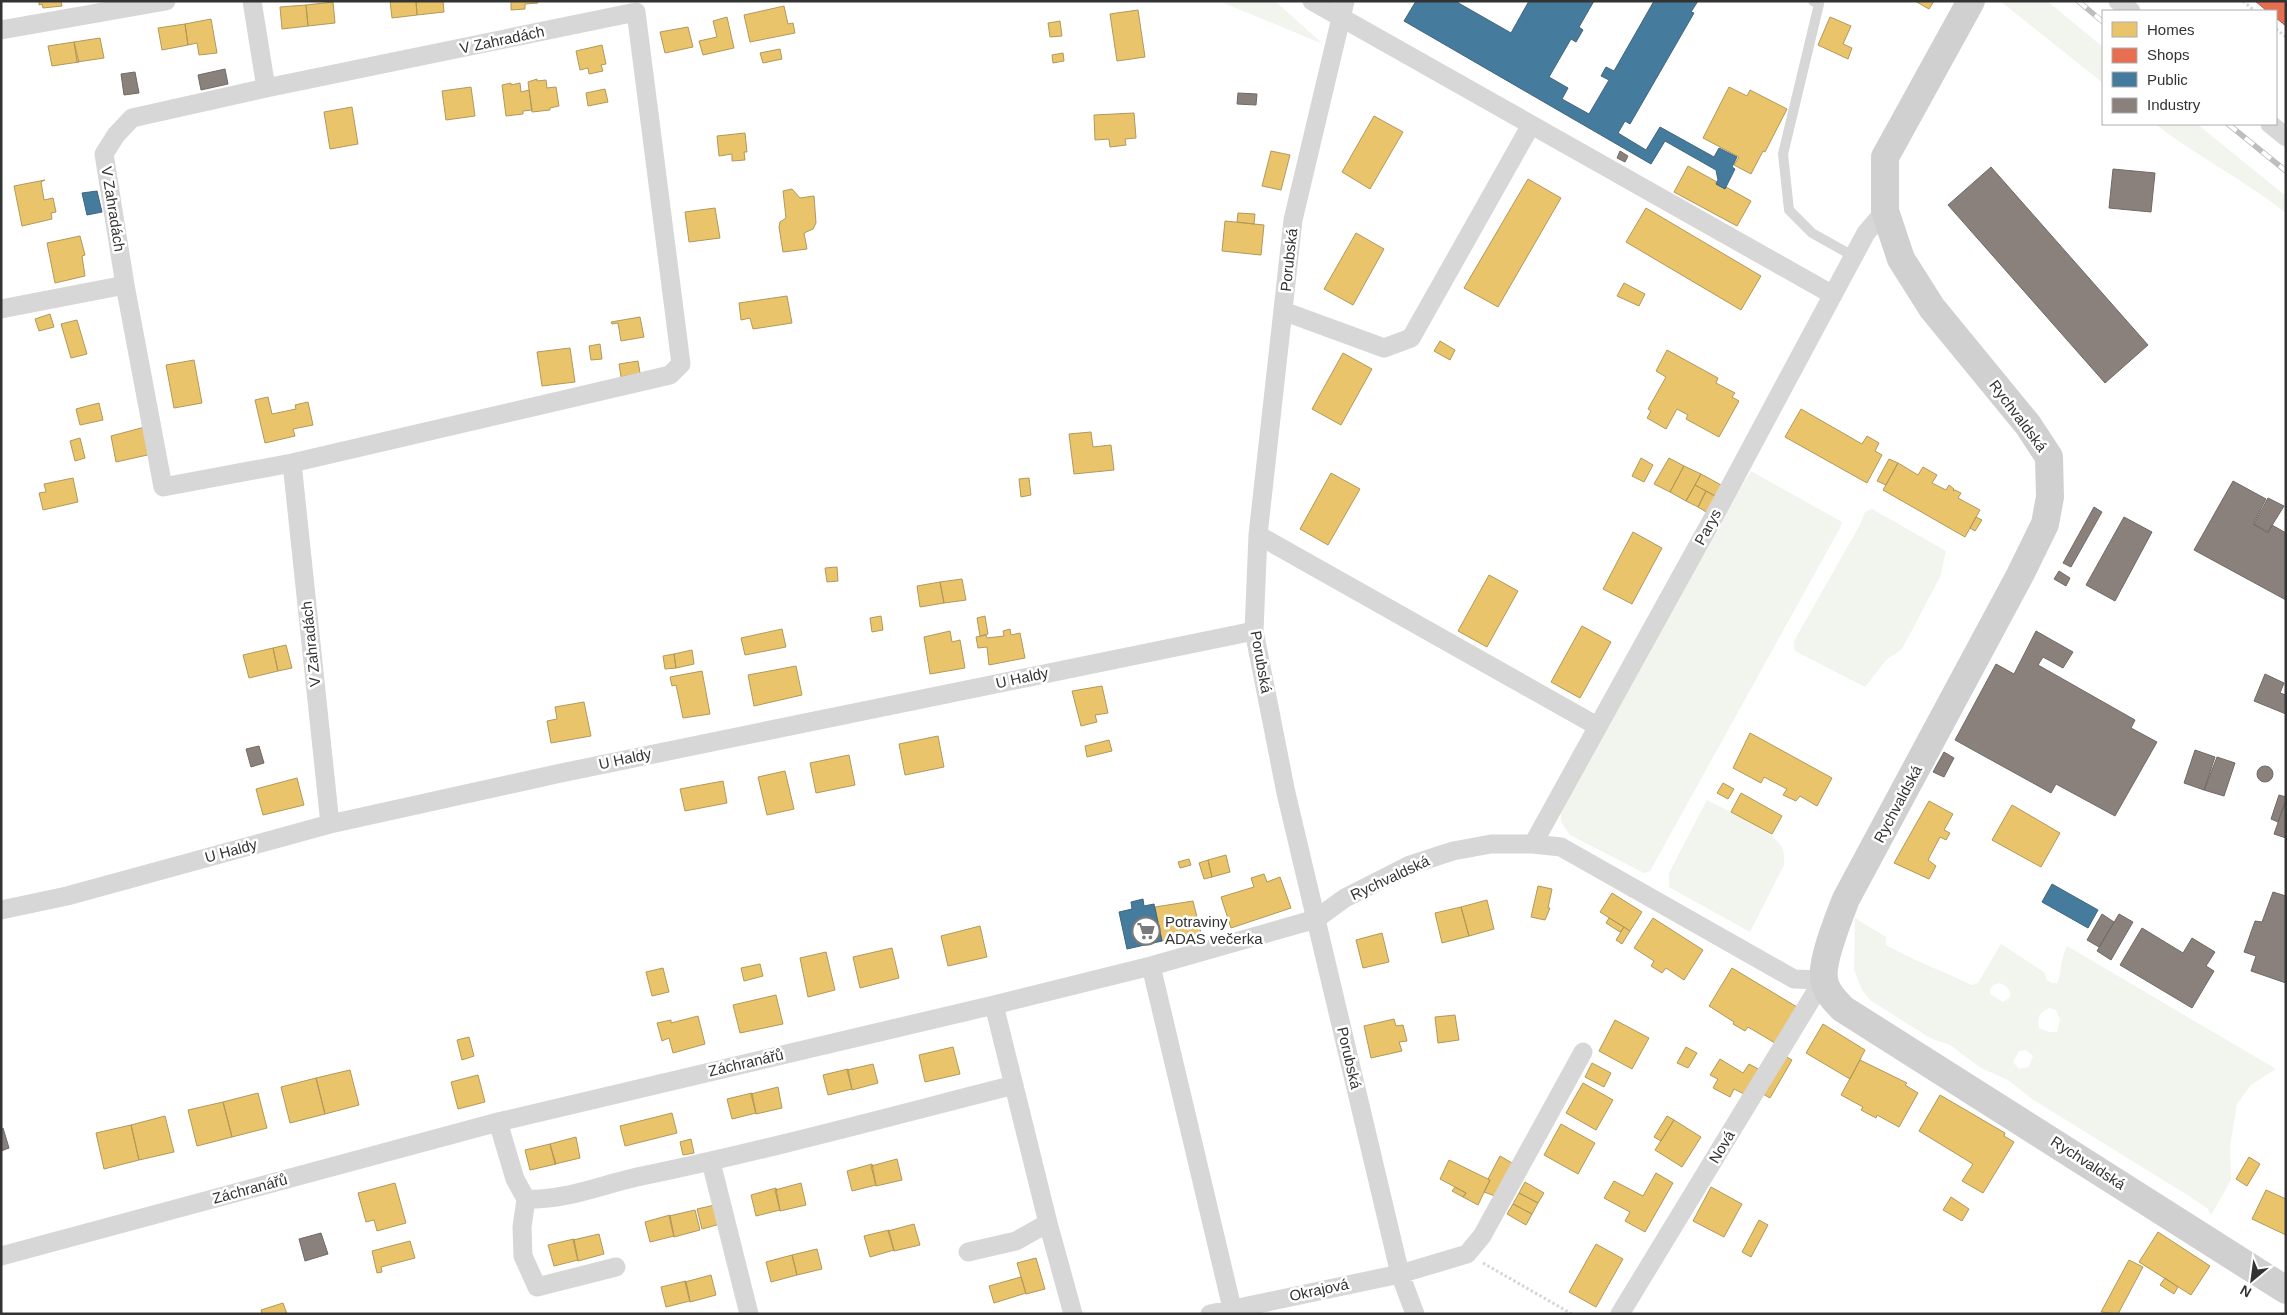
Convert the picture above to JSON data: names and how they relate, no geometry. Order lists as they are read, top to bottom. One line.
{"streets":{"street":["V Zahradách","Porubská","Rychvaldská","Parys","U Haldy","Záchranářů","Nová","Okrajová"]},"crossings":[["V Zahradách","U Haldy"],["Porubská","Rychvaldská"],["Porubská","U Haldy"],["Porubská","Záchranářů"],["Porubská","Okrajová"],["Rychvaldská","Parys"],["Rychvaldská","Záchranářů"],["Rychvaldská","Nová"]],"places":{"supermarket":["Potraviny ADAS večerka"]},"legend":["Homes","Shops","Public","Industry"],"north":"bottom left"}
